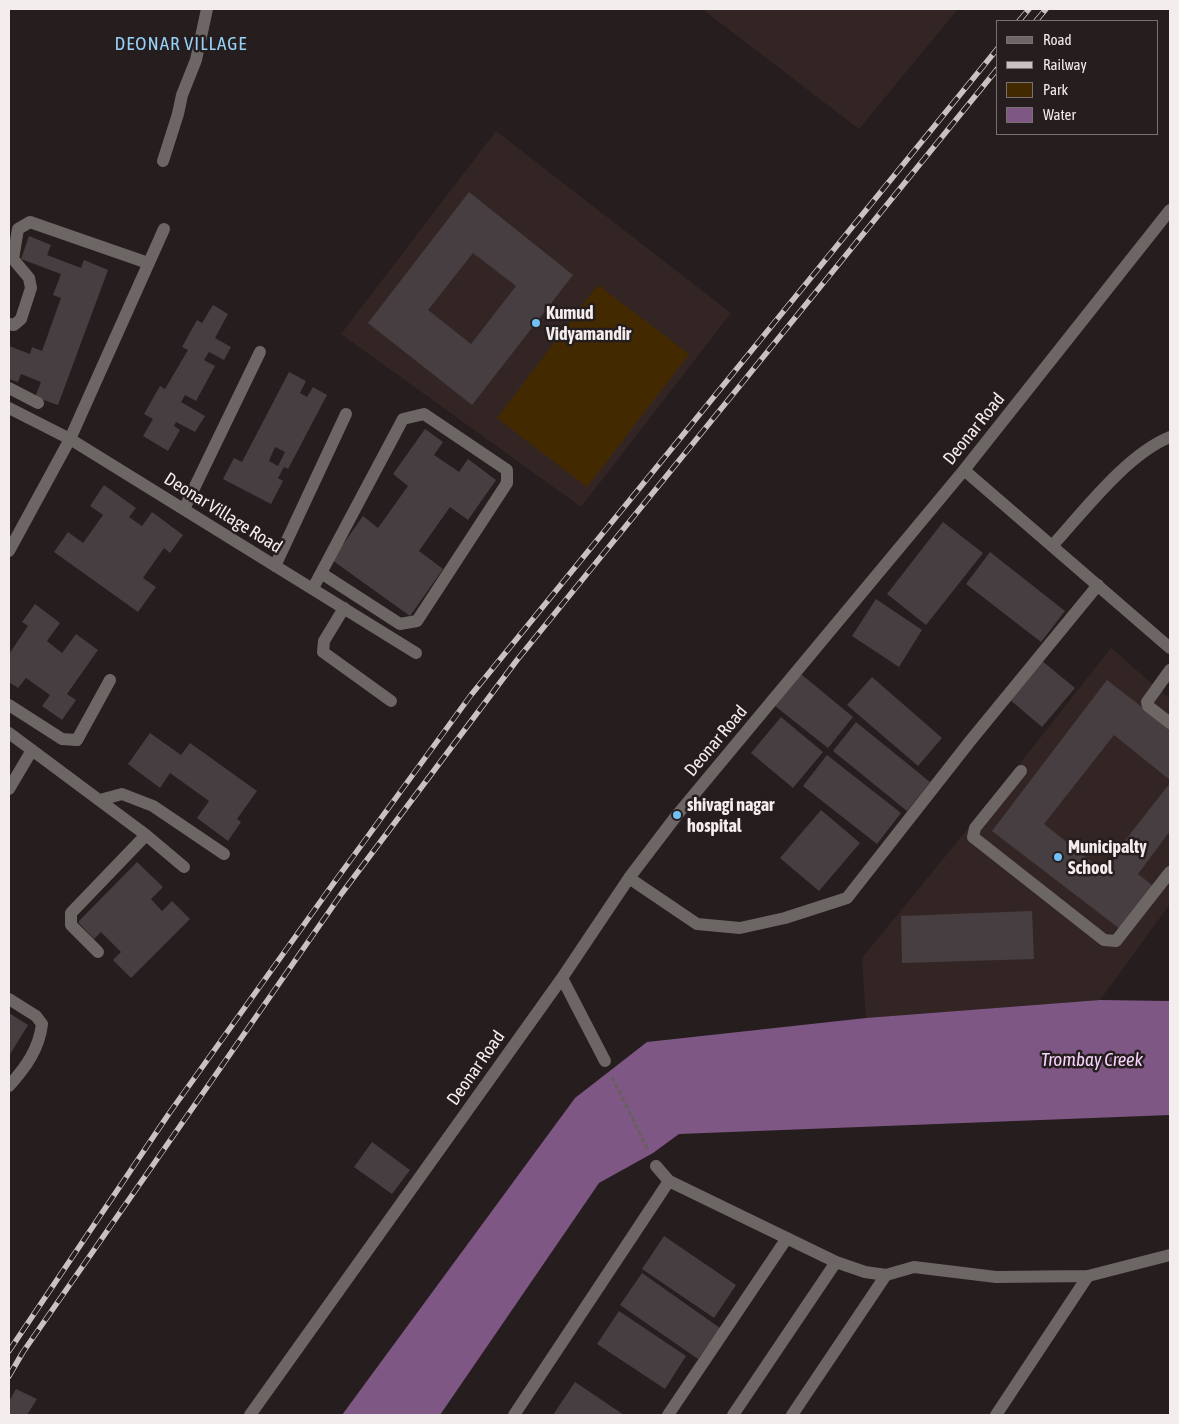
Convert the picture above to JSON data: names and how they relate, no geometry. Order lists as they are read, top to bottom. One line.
{"streets":{"street":["Deonar Road","Deonar Village Road"]},"districts":["DEONAR VILLAGE"],"water":["Trombay Creek"],"places":["Kumud Vidyamandir","shivagi nagar hospital","Municipalty School"],"legend":["Road","Railway","Park","Water"]}
